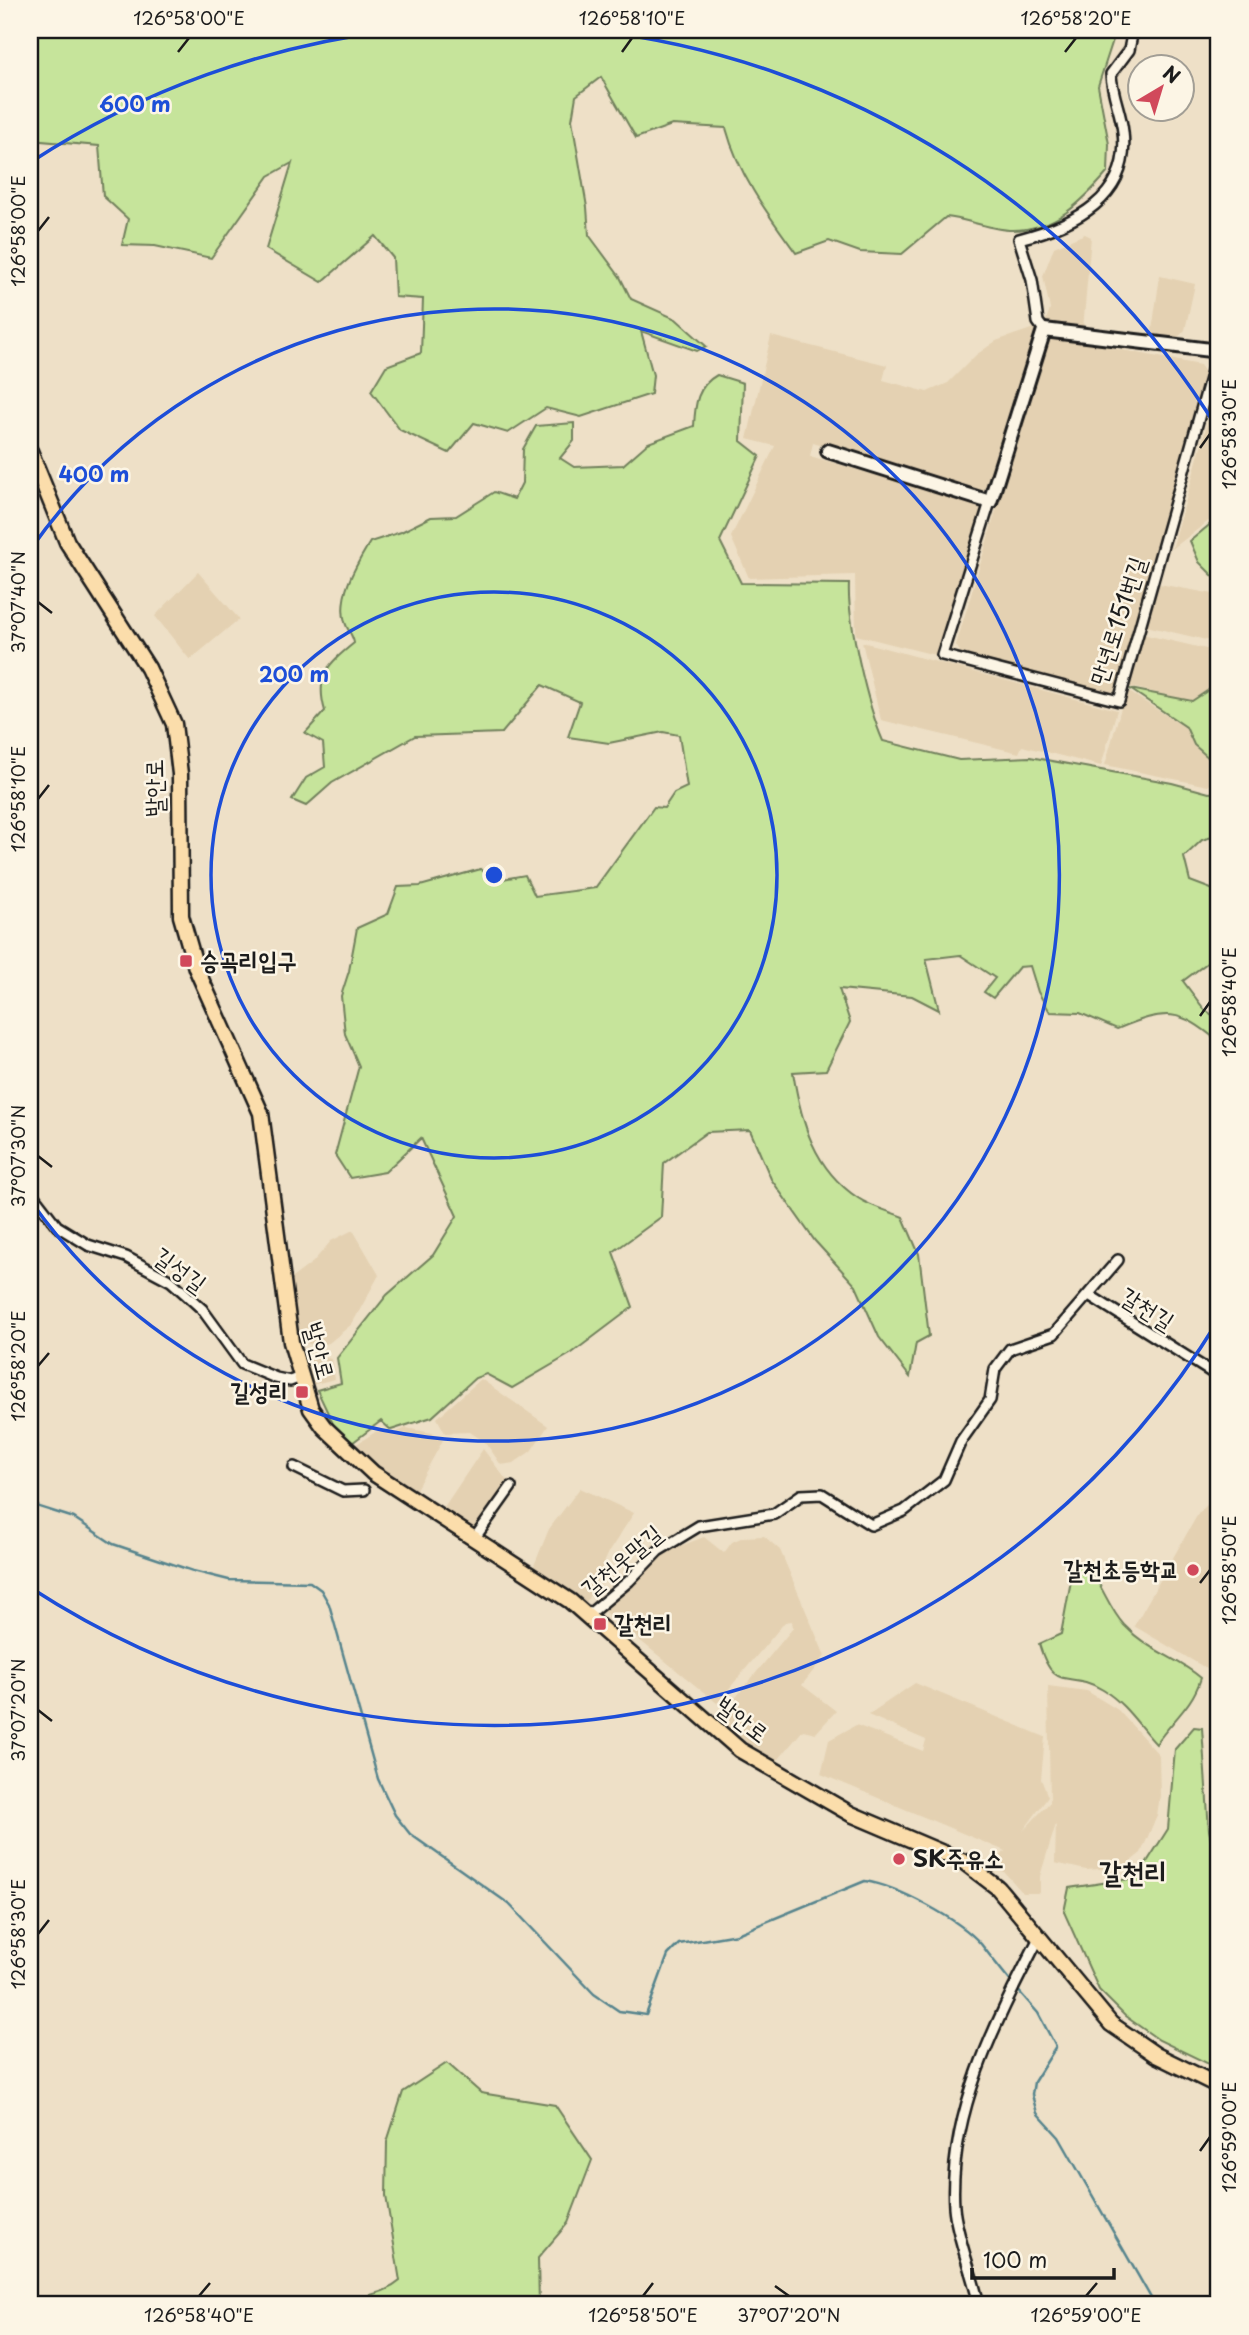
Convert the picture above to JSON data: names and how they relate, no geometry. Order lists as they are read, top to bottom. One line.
{"streets":{"main road":["발안로"],"street":["만년로151번길","길성길","갈천길","갈천웃말길"]},"crossings":[["발안로","길성길"],["발안로","갈천웃말길"],["갈천길","갈천웃말길"]],"districts":["갈천리"],"places":{"transit":["승곡리입구","길성리","갈천리"],"other":["갈천초등학교","SK주유소"]},"scale_bar":"100 m","north":"top right","coordinates":["126°58'00\"E","126°58'10\"E","126°58'20\"E","126°58'30\"E","37°07'40\"N","126°58'40\"E","37°07'30\"N","126°58'50\"E","37°07'20\"N","126°59'00\"E"],"rings":["600 m","400 m","200 m"]}
